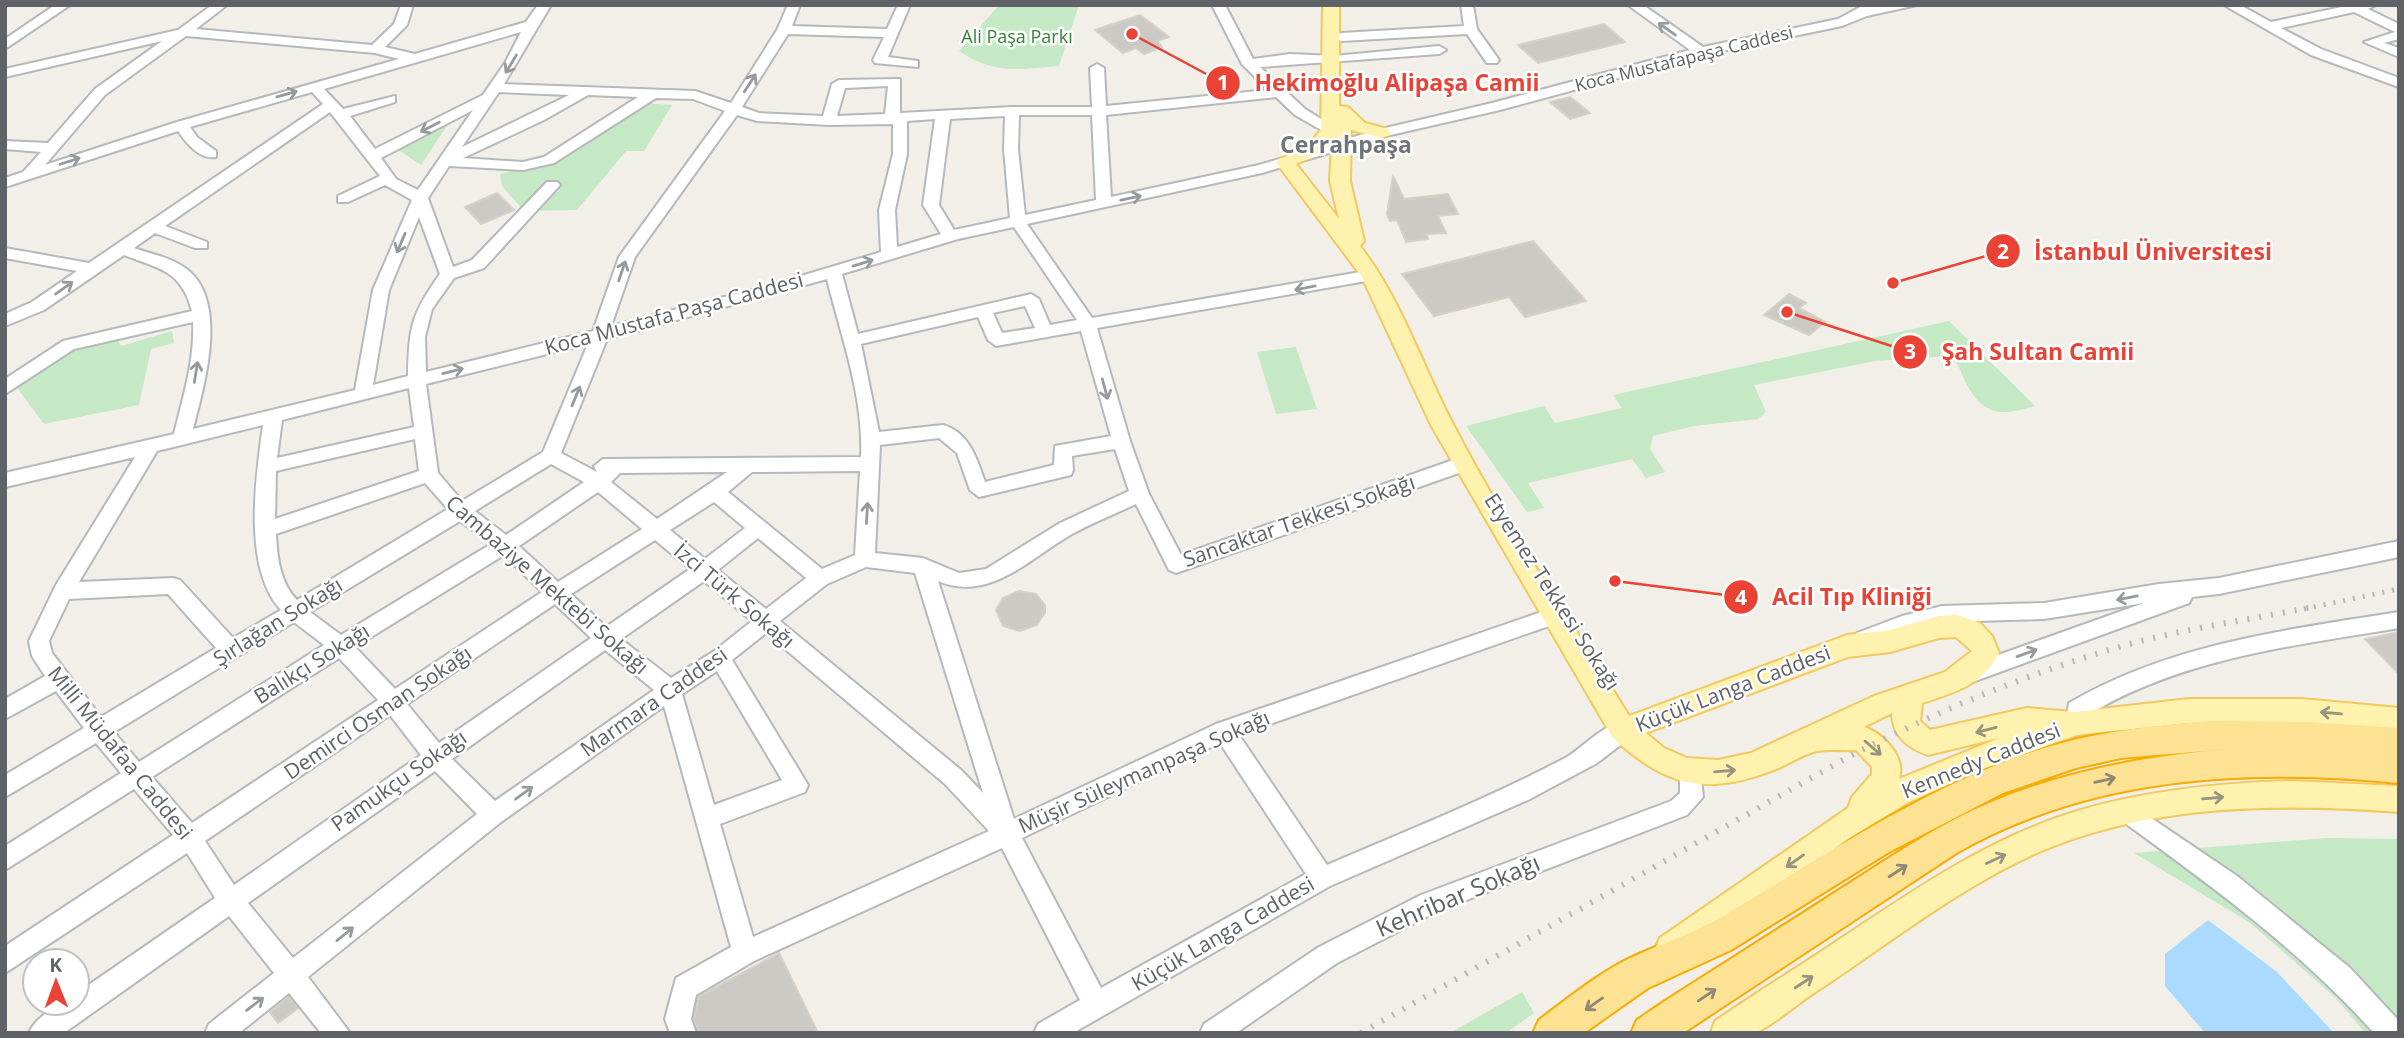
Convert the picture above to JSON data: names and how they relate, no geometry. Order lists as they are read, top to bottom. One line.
{"streets":{"highway":["Kennedy Caddesi"],"main road":["Etyemez Tekkesi Sokağı","Küçük Langa Caddesi"],"street":["Koca Mustafapaşa Caddesi","Koca Mustafa Paşa Caddesi","Sancaktar Tekkesi Sokağı","Cambaziye Mektebi Sokağı","İzci Türk Sokağı","Şırlağan Sokağı","Balıkçı Sokağı","Marmara Caddesi","Demirci Osman Sokağı","Milli Müdafaa Caddesi","Müşir Süleymanpaşa Sokağı","Pamukçu Sokağı","Kehribar Sokağı"]},"crossings":[["Koca Mustafa Paşa Caddesi","Sancaktar Tekkesi Sokağı"],["Koca Mustafa Paşa Caddesi","Cambaziye Mektebi Sokağı"],["Koca Mustafa Paşa Caddesi","Milli Müdafaa Caddesi"],["Sancaktar Tekkesi Sokağı","Etyemez Tekkesi Sokağı"],["Cambaziye Mektebi Sokağı","Şırlağan Sokağı"],["Cambaziye Mektebi Sokağı","Balıkçı Sokağı"],["Cambaziye Mektebi Sokağı","Marmara Caddesi"],["Cambaziye Mektebi Sokağı","Demirci Osman Sokağı"],["Cambaziye Mektebi Sokağı","Müşir Süleymanpaşa Sokağı"],["Cambaziye Mektebi Sokağı","Pamukçu Sokağı"],["Etyemez Tekkesi Sokağı","Küçük Langa Caddesi"],["Etyemez Tekkesi Sokağı","Müşir Süleymanpaşa Sokağı"],["İzci Türk Sokağı","Şırlağan Sokağı"],["İzci Türk Sokağı","Balıkçı Sokağı"],["İzci Türk Sokağı","Marmara Caddesi"],["İzci Türk Sokağı","Demirci Osman Sokağı"],["İzci Türk Sokağı","Müşir Süleymanpaşa Sokağı"],["İzci Türk Sokağı","Pamukçu Sokağı"],["Şırlağan Sokağı","Milli Müdafaa Caddesi"],["Balıkçı Sokağı","Milli Müdafaa Caddesi"],["Marmara Caddesi","Milli Müdafaa Caddesi"],["Demirci Osman Sokağı","Milli Müdafaa Caddesi"],["Milli Müdafaa Caddesi","Pamukçu Sokağı"]],"one_way":["Marmara Caddesi"],"districts":["Cerrahpaşa"],"parks":["Ali Paşa Parkı"],"places":["Hekimoğlu Alipaşa Camii","İstanbul Üniversitesi","Şah Sultan Camii","Acil Tıp Kliniği"],"north":"top"}
